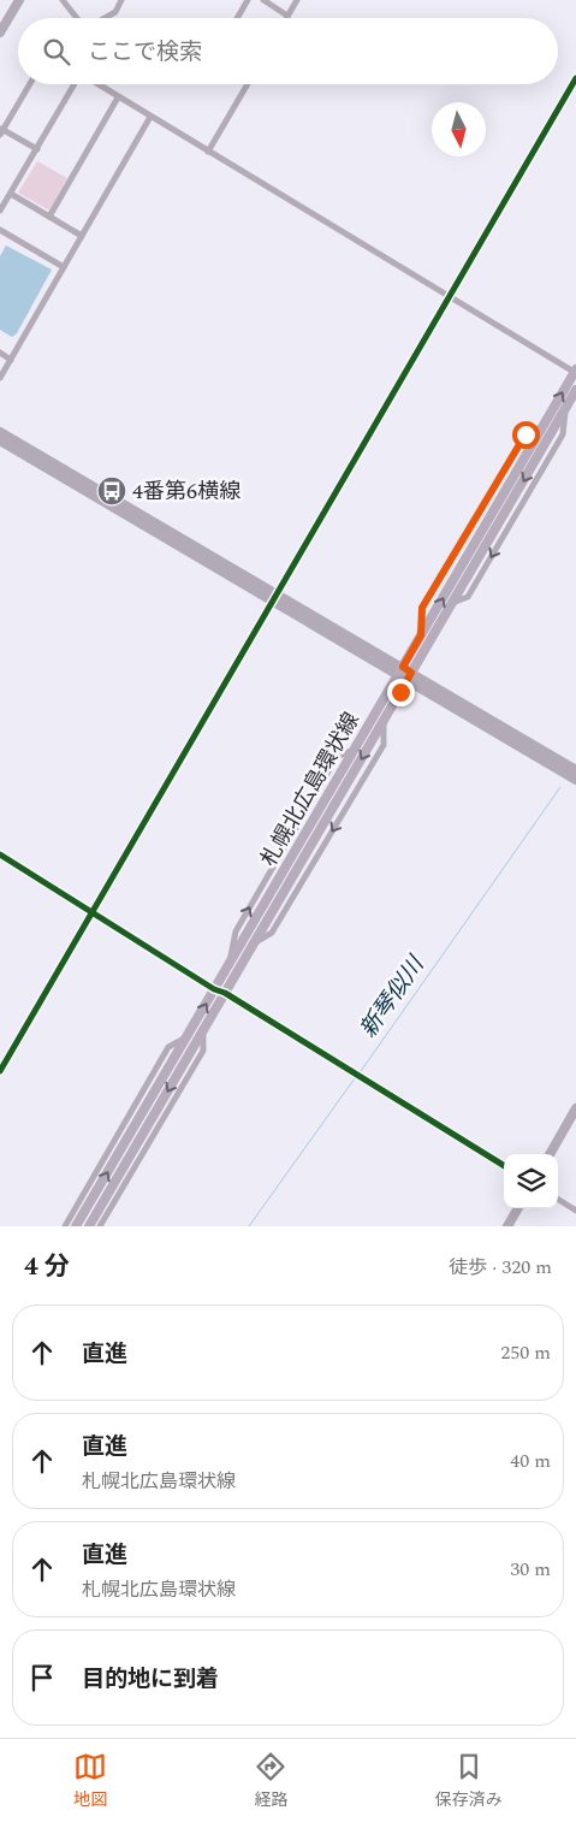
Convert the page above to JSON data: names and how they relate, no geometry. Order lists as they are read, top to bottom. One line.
{"streets":{"main road":["札幌北広島環状線"]},"water":["新琴似川"],"places":{"bus stop":["4番第6横線"]},"north":"bottom","page":{"search":"ここで検索","heading":["4 分","徒歩 · 320 m"],"list":[["直進","250 m"],["直進","札幌北広島環状線","40 m"],["直進","札幌北広島環状線","30 m"],"目的地に到着"],"nav":["地図","経路","保存済み"]}}
